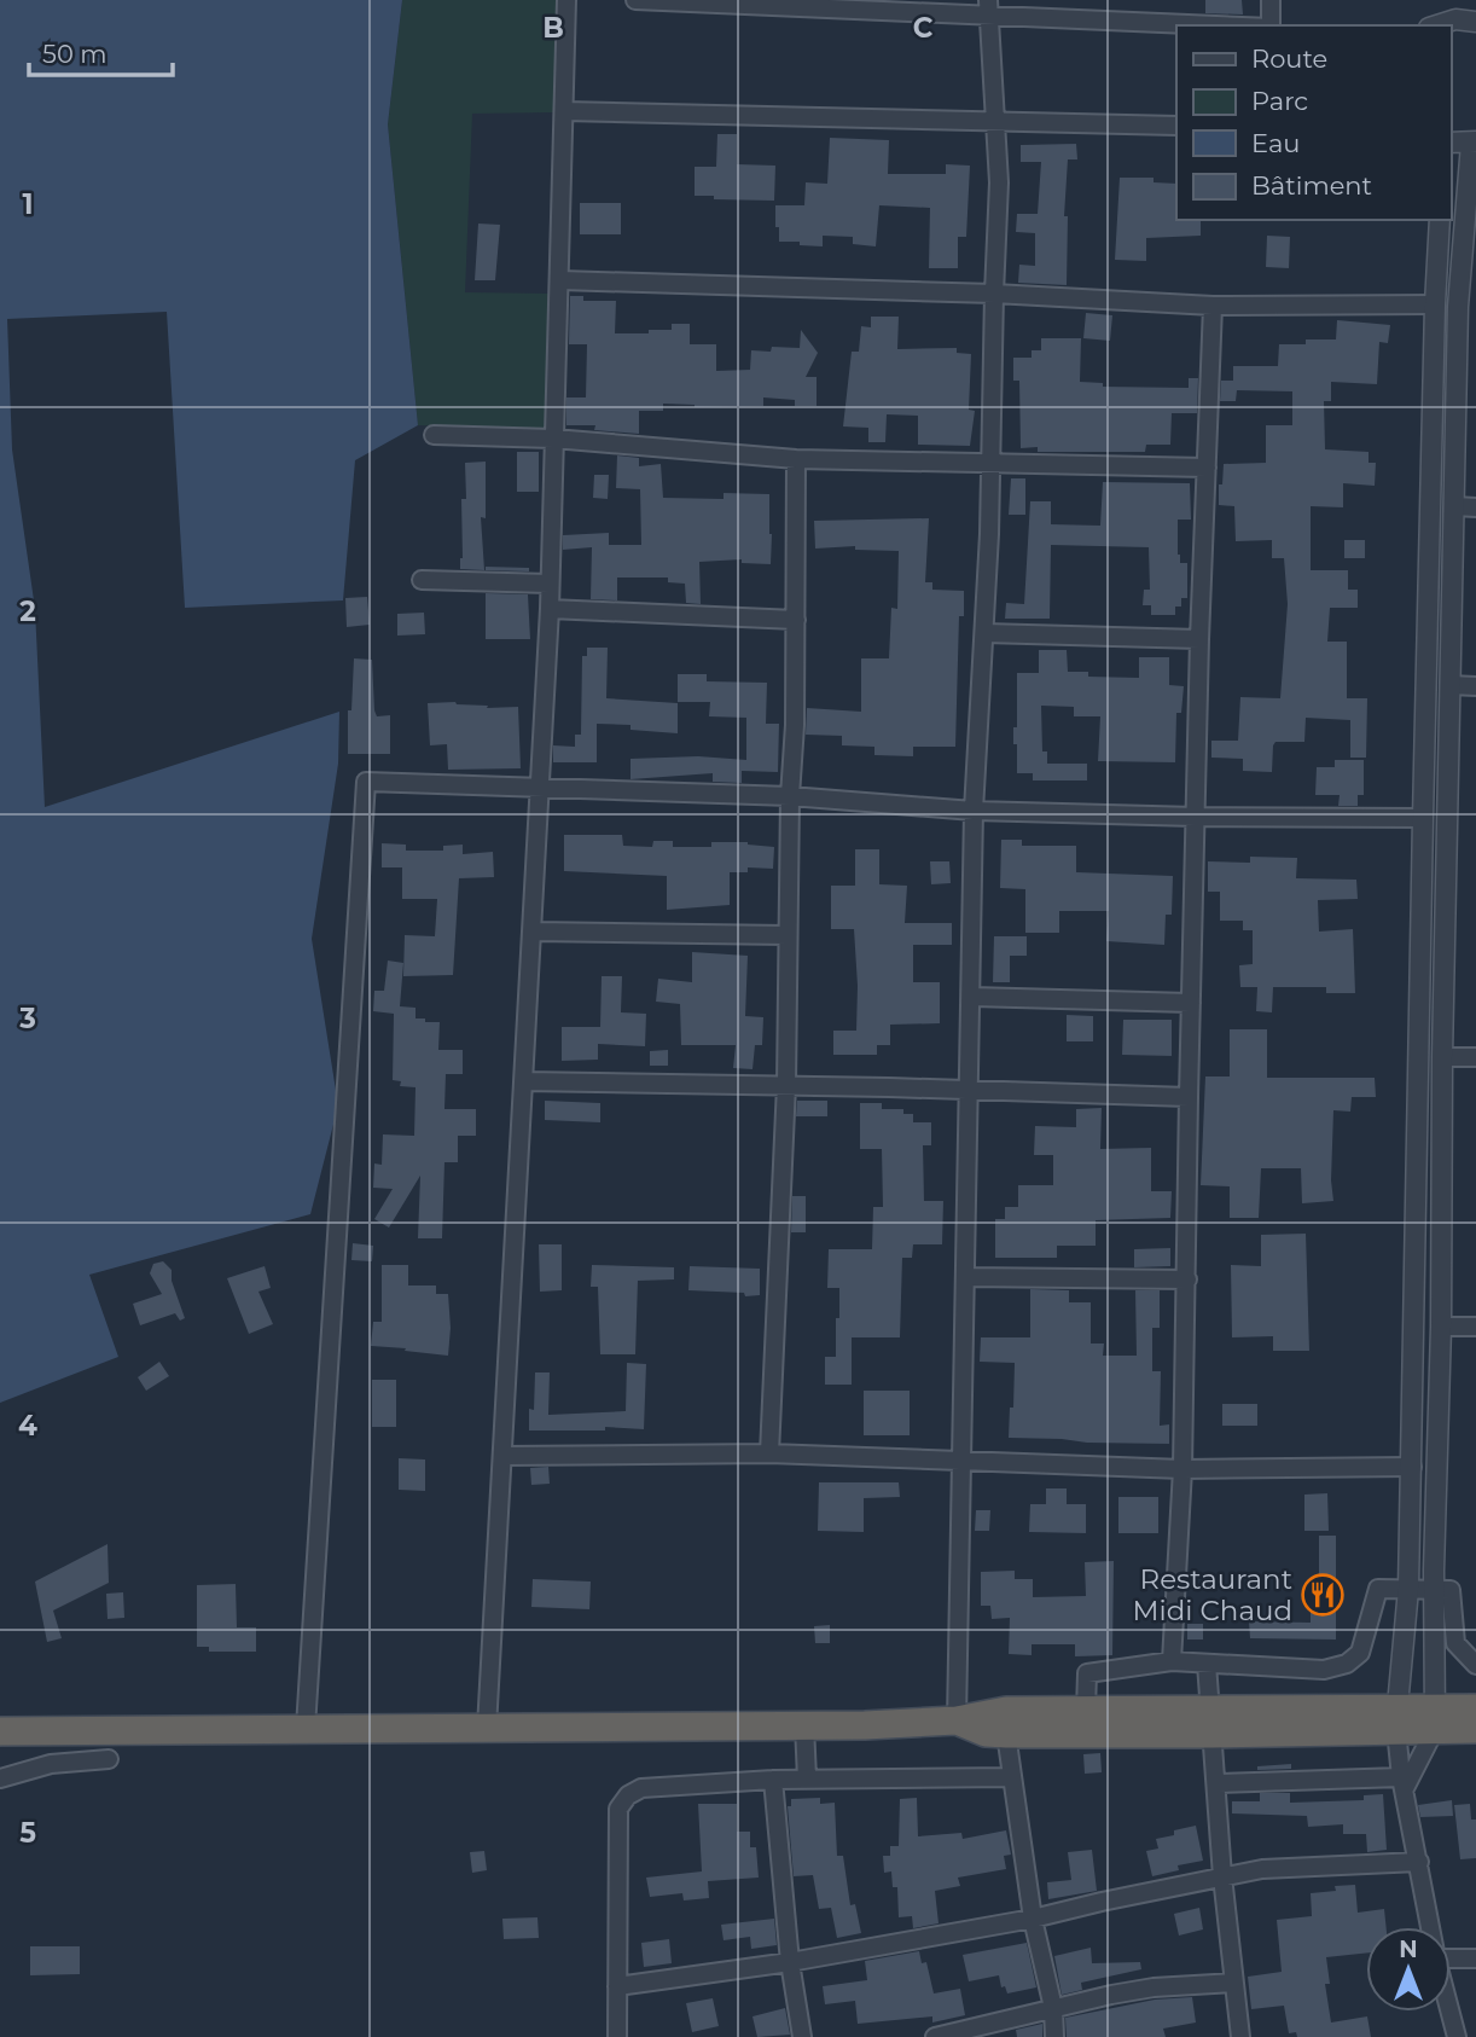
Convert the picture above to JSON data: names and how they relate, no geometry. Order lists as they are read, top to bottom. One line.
{"places":{"restaurant":["Restaurant Midi Chaud"]},"legend":["Route","Parc","Eau","Bâtiment"],"scale_bar":"50 m","north":"top","grid":{"columns":["B","C"],"rows":["1","2","3","4","5"]}}
